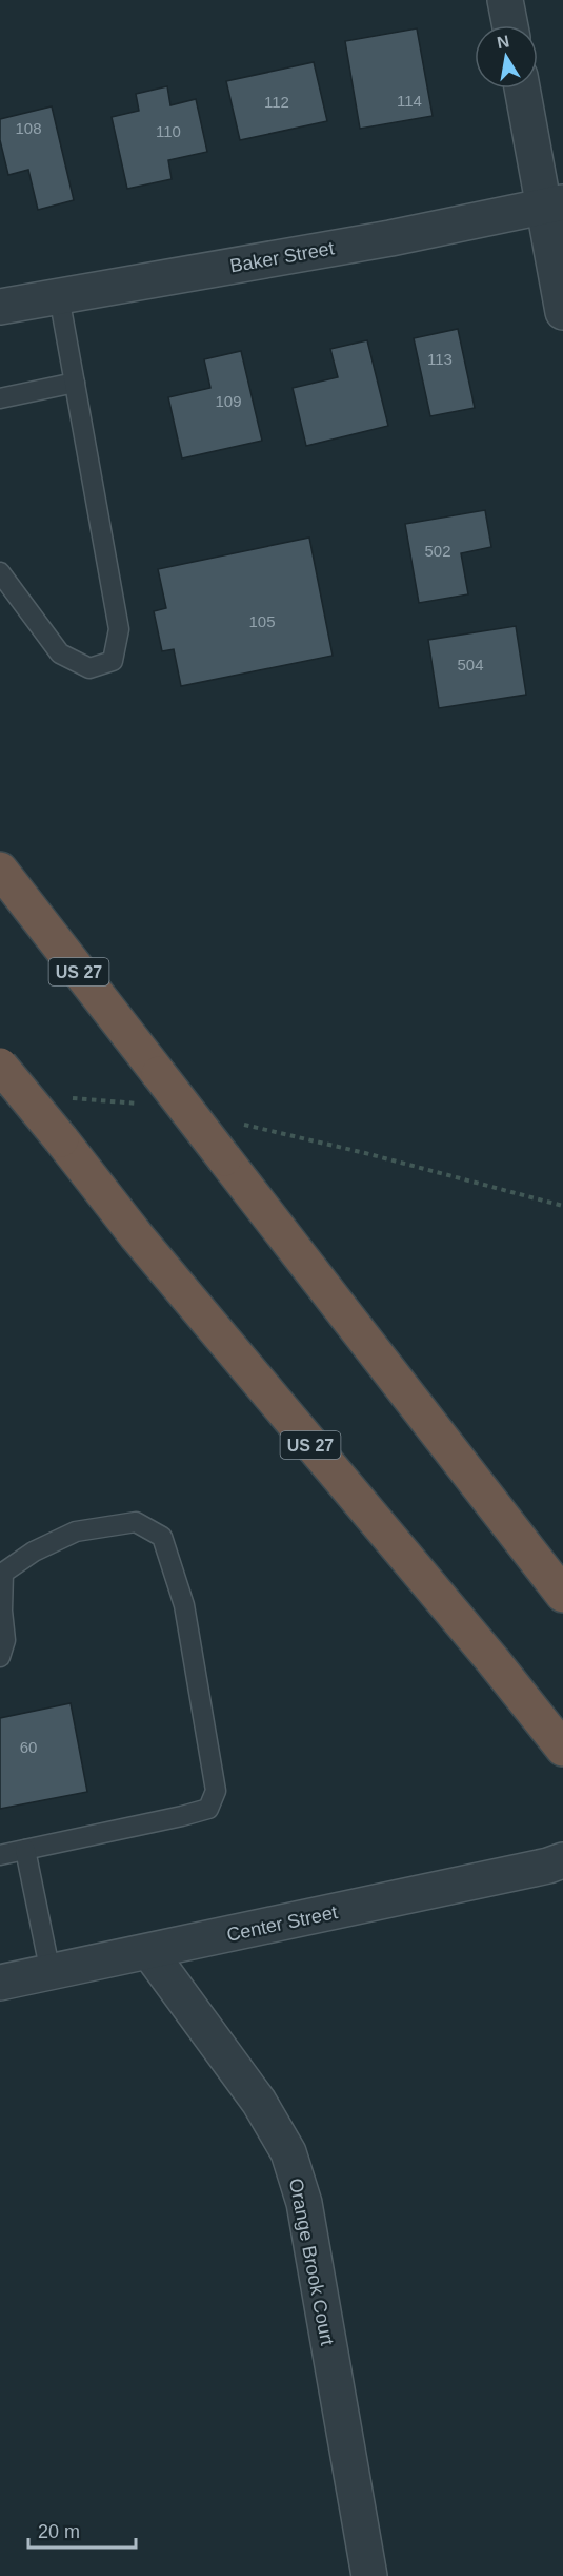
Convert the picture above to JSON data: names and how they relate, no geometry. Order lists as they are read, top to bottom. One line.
{"streets":{"highway":["US 27"],"street":["Baker Street","Center Street","Orange Brook Court"]},"crossings":[["Center Street","Orange Brook Court"]],"house_numbers":["114","112","108","110","113","109","502","105","504","60"],"scale_bar":"20 m","north":"top"}
